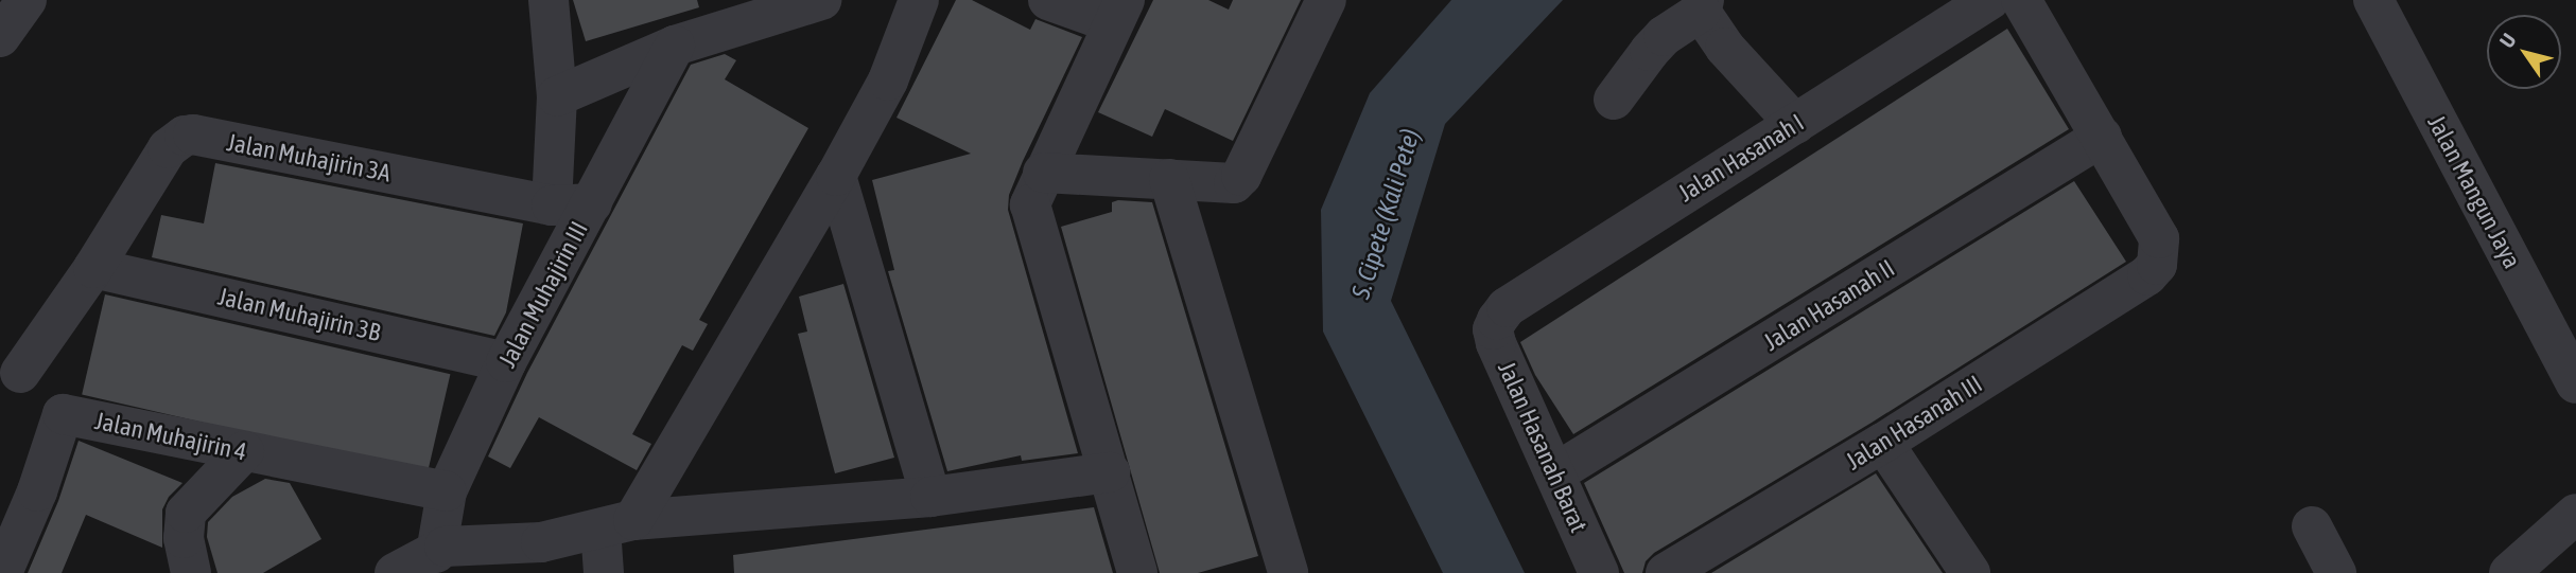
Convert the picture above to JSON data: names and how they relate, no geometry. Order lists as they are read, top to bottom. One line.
{"streets":{"street":["Jalan Muhajirin 3A","Jalan Hasanah I","Jalan Mangun Jaya","Jalan Muhajirin III","Jalan Hasanah II","Jalan Muhajirin 3B","Jalan Hasanah III","Jalan Muhajirin 4","Jalan Hasanah Barat"]},"crossings":[["Jalan Muhajirin 3A","Jalan Muhajirin III"],["Jalan Muhajirin 3A","Jalan Muhajirin 3B"],["Jalan Hasanah I","Jalan Hasanah Barat"],["Jalan Muhajirin III","Jalan Muhajirin 3B"],["Jalan Muhajirin III","Jalan Muhajirin 4"],["Jalan Hasanah II","Jalan Hasanah III"],["Jalan Hasanah II","Jalan Hasanah Barat"]],"water":["S. Cipete (Kali Pete)"],"north":"top left"}
